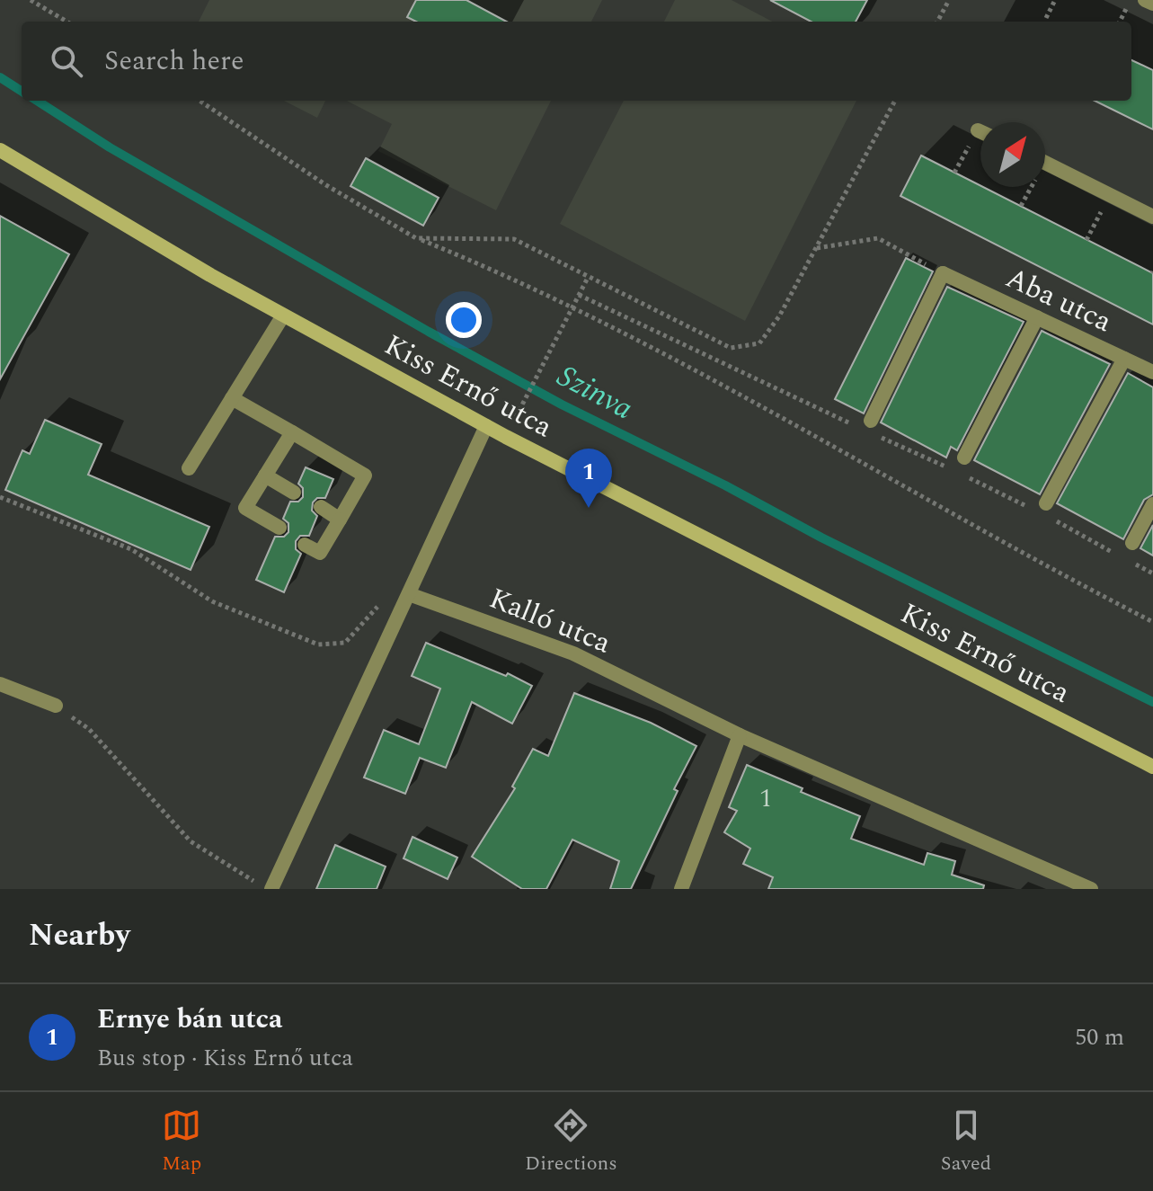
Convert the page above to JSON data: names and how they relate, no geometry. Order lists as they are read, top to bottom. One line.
{"streets":{"street":["Aba utca","Kiss Ernő utca","Kalló utca"]},"water":["Szinva"],"house_numbers":["1"],"north":"top right","page":{"search":"Search here","pins":"1","heading":"Nearby","list":[{"mark":"1","name":"Ernye bán utca","note":"Bus stop · Kiss Ernő utca","value":"50 m"}],"nav":["Map","Directions","Saved"]}}
